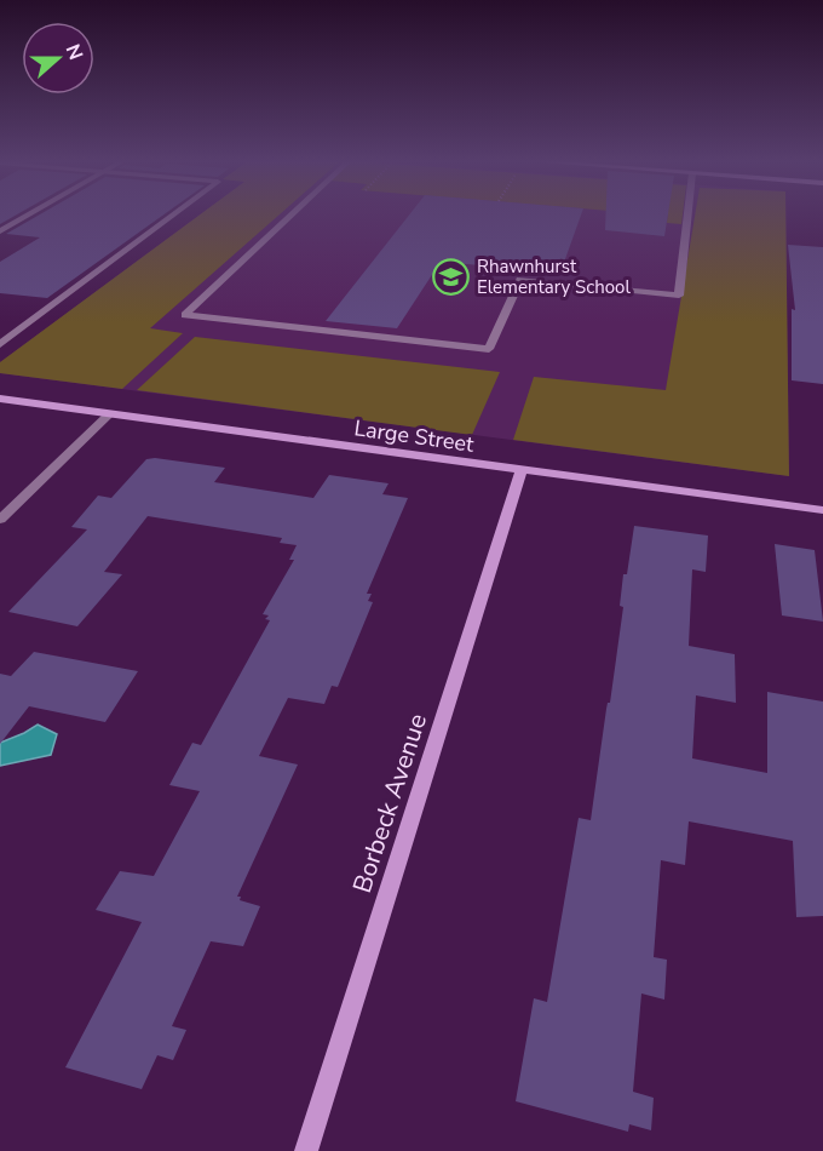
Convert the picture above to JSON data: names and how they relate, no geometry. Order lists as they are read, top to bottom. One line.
{"streets":{"street":["Large Street","Borbeck Avenue"]},"crossings":[["Large Street","Borbeck Avenue"]],"places":{"school or university":["Rhawnhurst Elementary School"]},"north":"right"}
